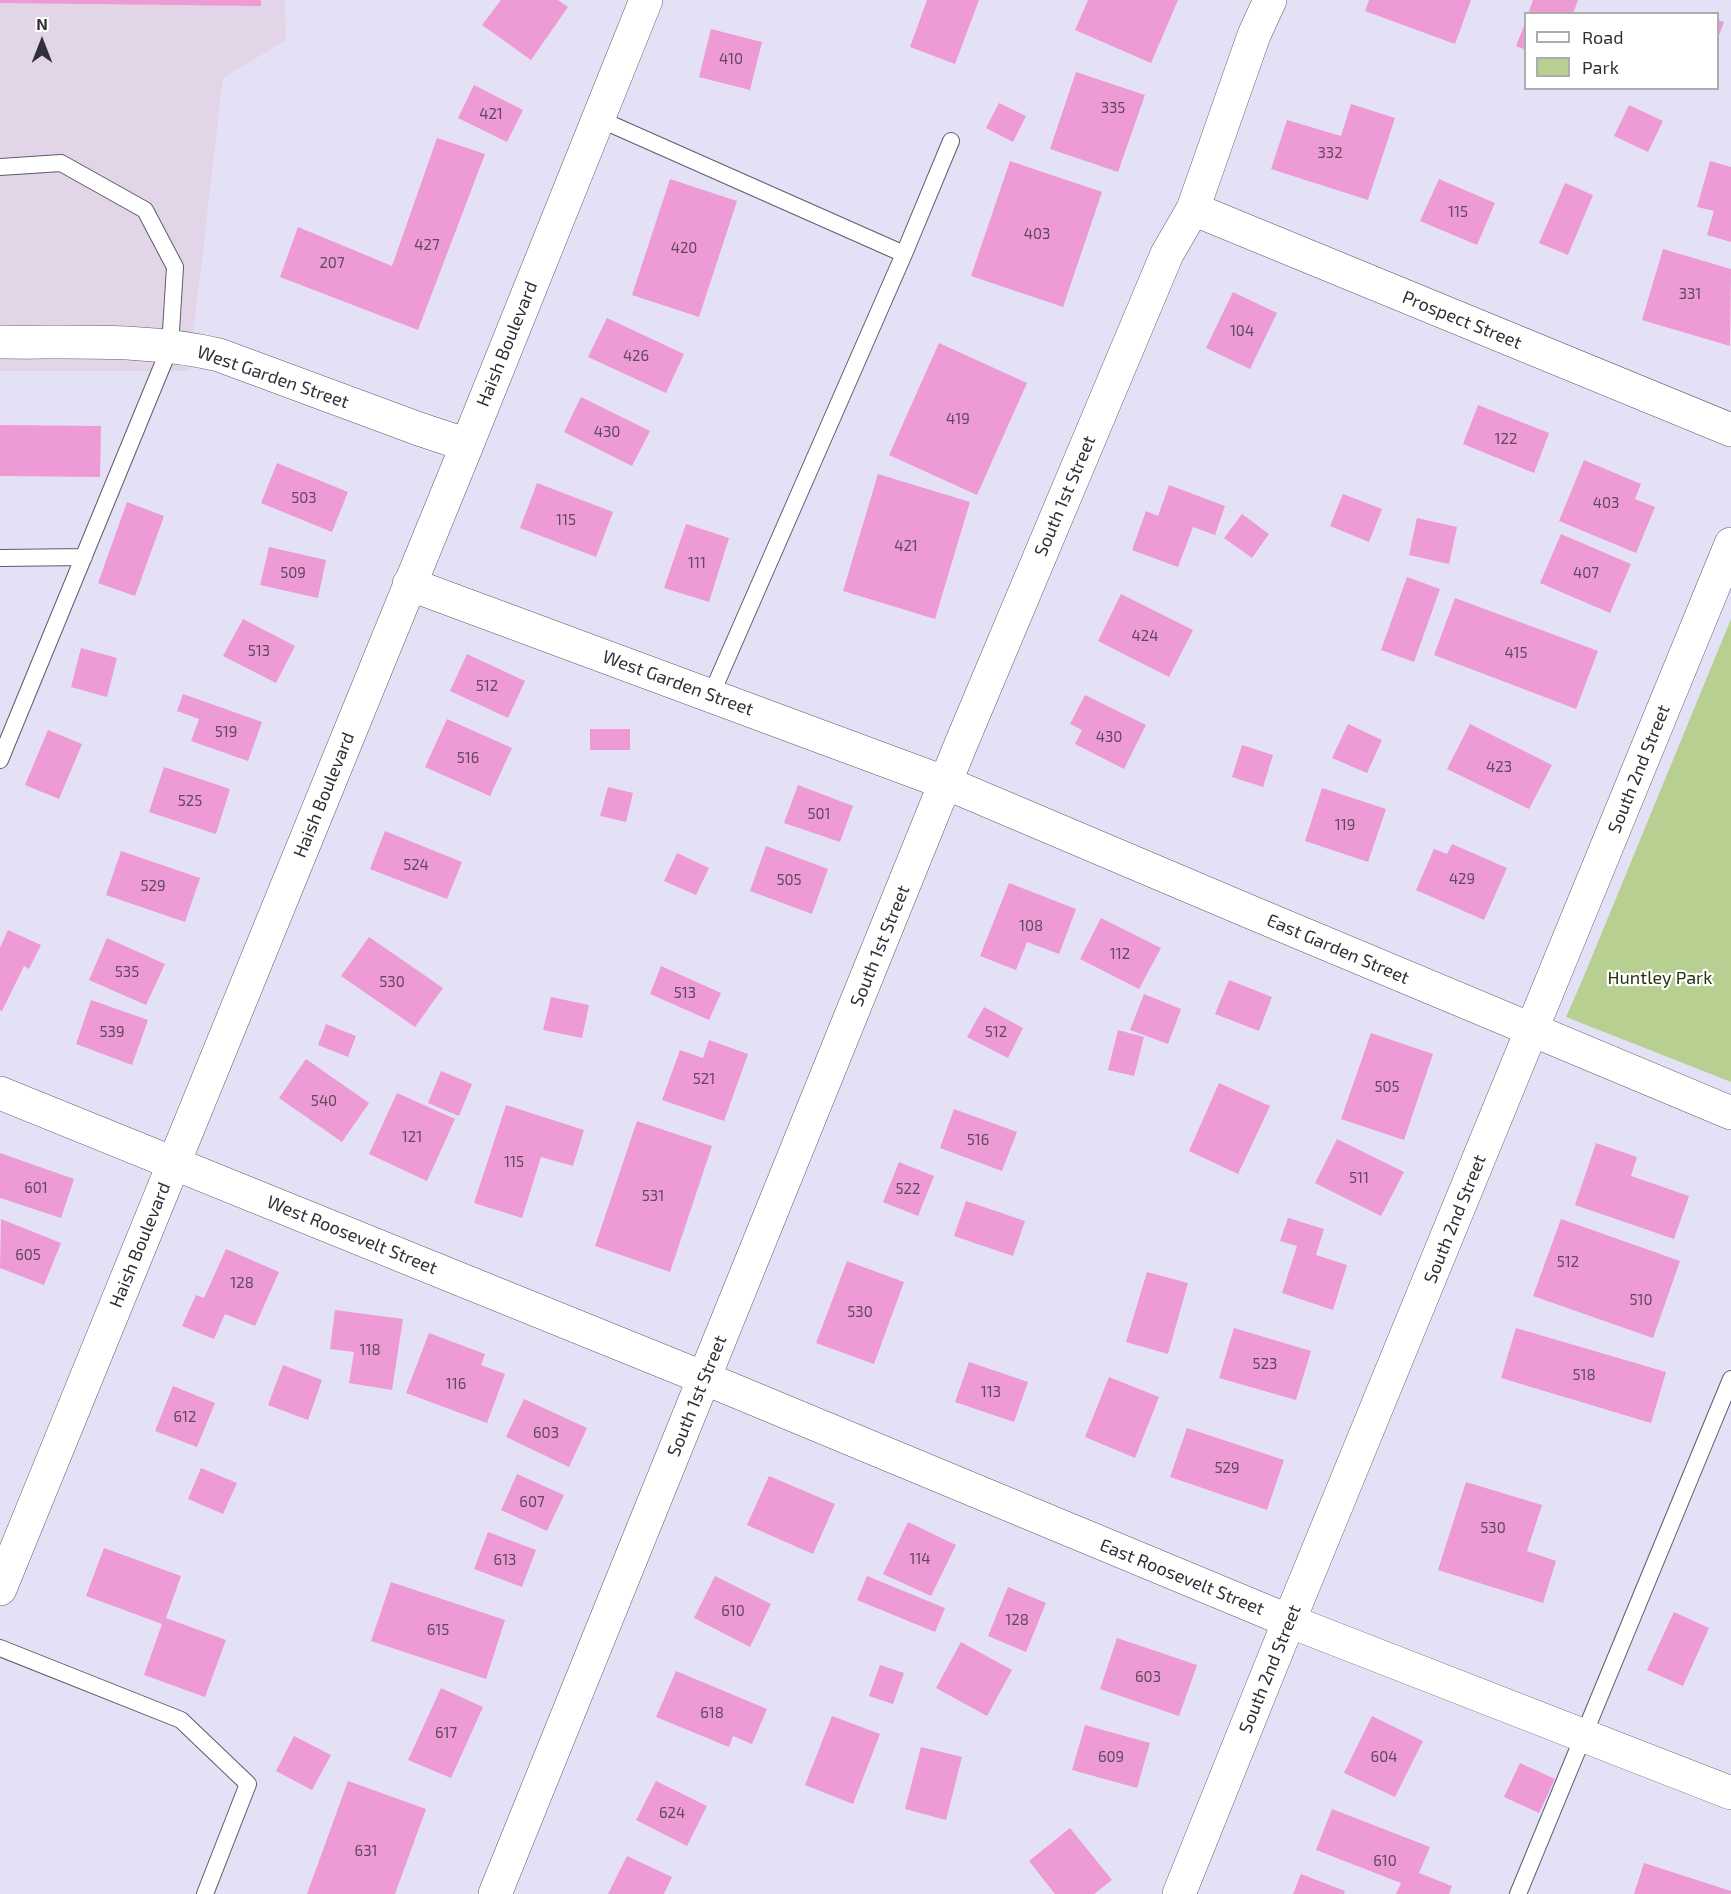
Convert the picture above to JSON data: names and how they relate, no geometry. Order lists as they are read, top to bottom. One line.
{"streets":{"street":["Prospect Street","Haish Boulevard","West Garden Street","South 1st Street","South 2nd Street","East Garden Street","West Roosevelt Street","East Roosevelt Street"]},"crossings":[["Prospect Street","South 1st Street"],["Haish Boulevard","West Garden Street"],["Haish Boulevard","West Roosevelt Street"],["West Garden Street","South 1st Street"],["West Garden Street","East Garden Street"],["South 1st Street","East Garden Street"],["South 1st Street","West Roosevelt Street"],["South 1st Street","East Roosevelt Street"],["South 2nd Street","East Garden Street"],["South 2nd Street","East Roosevelt Street"],["West Roosevelt Street","East Roosevelt Street"]],"parks":["Huntley Park"],"house_numbers":["410","335","421","332","115","403","427","420","207","331","104","426","419","430","122","503","403","115","421","111","509","407","424","513","415","512","519","430","516","423","525","501","119","524","429","505","529","108","112","535","530","513","539","512","521","505","540","121","516","115","511","601","522","531","605","512","128","510","530","118","523","518","116","113","612","603","529","607","530","114","613","610","128","615","603","618","617","609","604","624","631","610"],"legend":["Road","Park"],"north":"top"}
